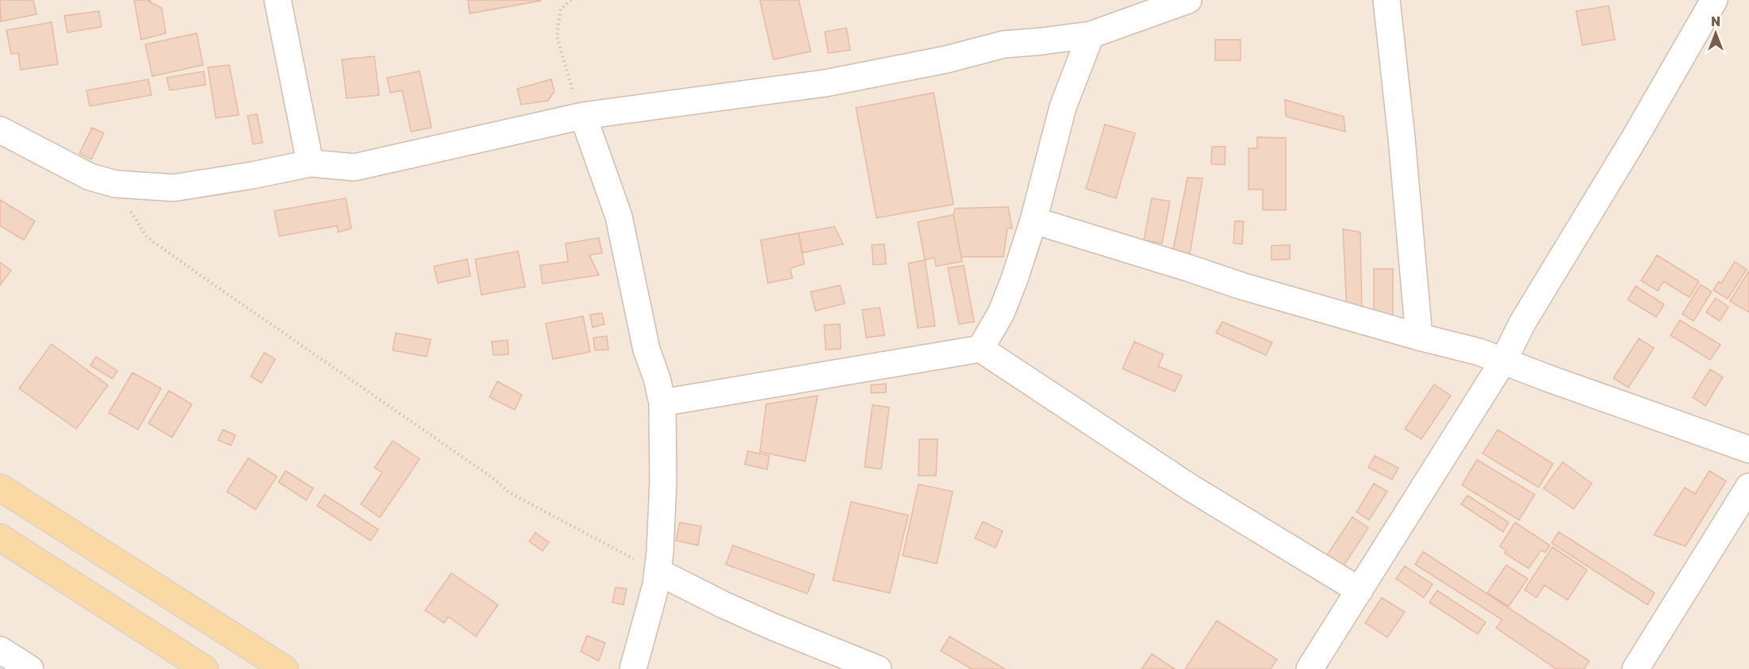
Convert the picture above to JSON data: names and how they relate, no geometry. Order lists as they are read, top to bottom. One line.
{"north":"top"}
